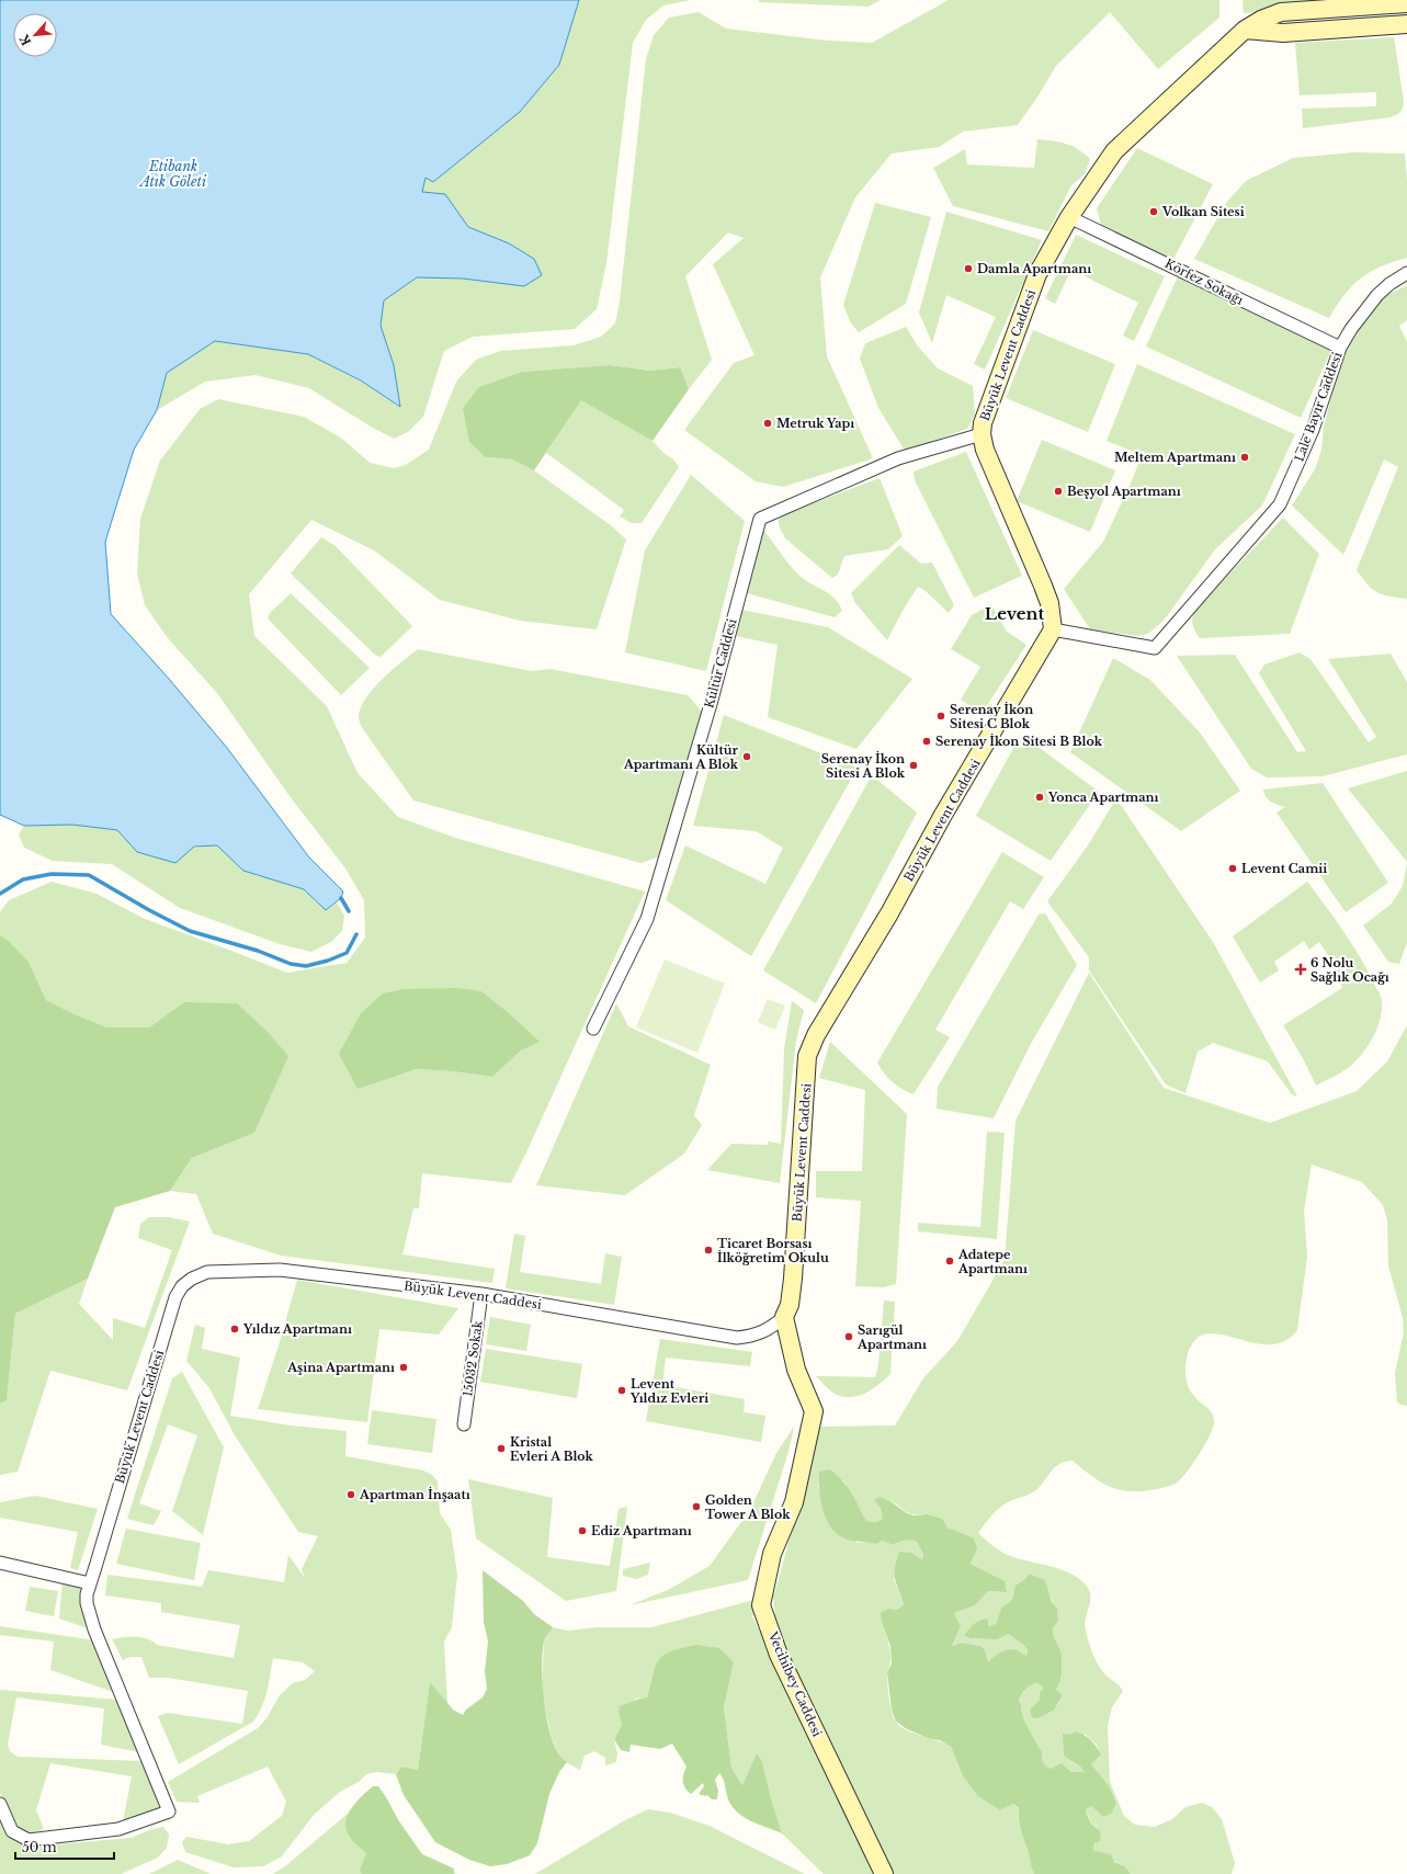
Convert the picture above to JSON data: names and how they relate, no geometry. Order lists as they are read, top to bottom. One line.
{"streets":{"street":["Körfez Sokağı","Büyük Levent Caddesi","Lale Bayır Caddesi","Kültür Caddesi","15032 Sokak","Vecihibey Caddesi"]},"crossings":[["Körfez Sokağı","Büyük Levent Caddesi"],["Körfez Sokağı","Lale Bayır Caddesi"],["Büyük Levent Caddesi","Lale Bayır Caddesi"],["Büyük Levent Caddesi","Kültür Caddesi"],["Büyük Levent Caddesi","15032 Sokak"],["Büyük Levent Caddesi","Vecihibey Caddesi"]],"districts":["Levent"],"water":["Etibank Atık Göleti"],"places":{"other":["Volkan Sitesi","Damla Apartmanı","Metruk Yapı","Meltem Apartmanı","Beşyol Apartmanı","Serenay İkon Sitesi C Blok","Serenay İkon Sitesi B Blok","Kültür Apartmanı A Blok","Serenay İkon Sitesi A Blok","Yonca Apartmanı","Levent Camii","Ticaret Borsası İlköğretim Okulu","Adatepe Apartmanı","Yıldız Apartmanı","Sarıgül Apartmanı","Aşina Apartmanı","Levent Yıldız Evleri","Kristal Evleri A Blok","Apartman İnşaatı","Golden Tower A Blok","Ediz Apartmanı"],"health":["6 Nolu Sağlık Ocağı"]},"scale_bar":"50 m","north":"bottom left"}
